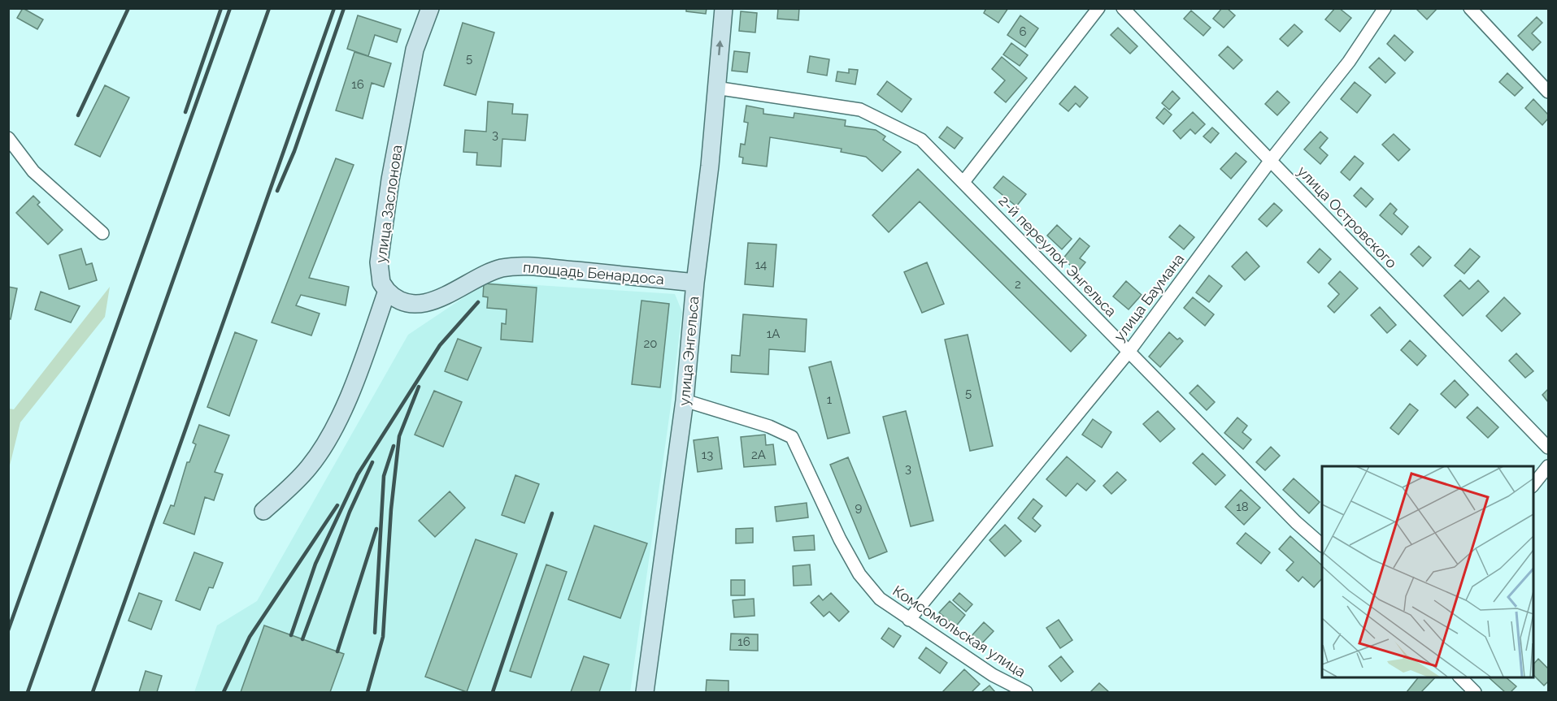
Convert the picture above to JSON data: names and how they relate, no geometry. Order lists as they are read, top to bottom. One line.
{"streets":{"street":["улица Заслонова","улица Островского","2-й переулок Энгельса","площадь Бенардоса","улица Баумана","улица Энгельса","Комсомольская улица"]},"crossings":[["улица Заслонова","площадь Бенардоса"],["улица Островского","улица Баумана"],["2-й переулок Энгельса","улица Баумана"],["2-й переулок Энгельса","улица Энгельса"],["площадь Бенардоса","улица Энгельса"],["улица Баумана","Комсомольская улица"],["улица Энгельса","Комсомольская улица"]],"house_numbers":["6","5","16","3","14","2","1А","20","5","1","13","2А","3","18","9","16"]}
